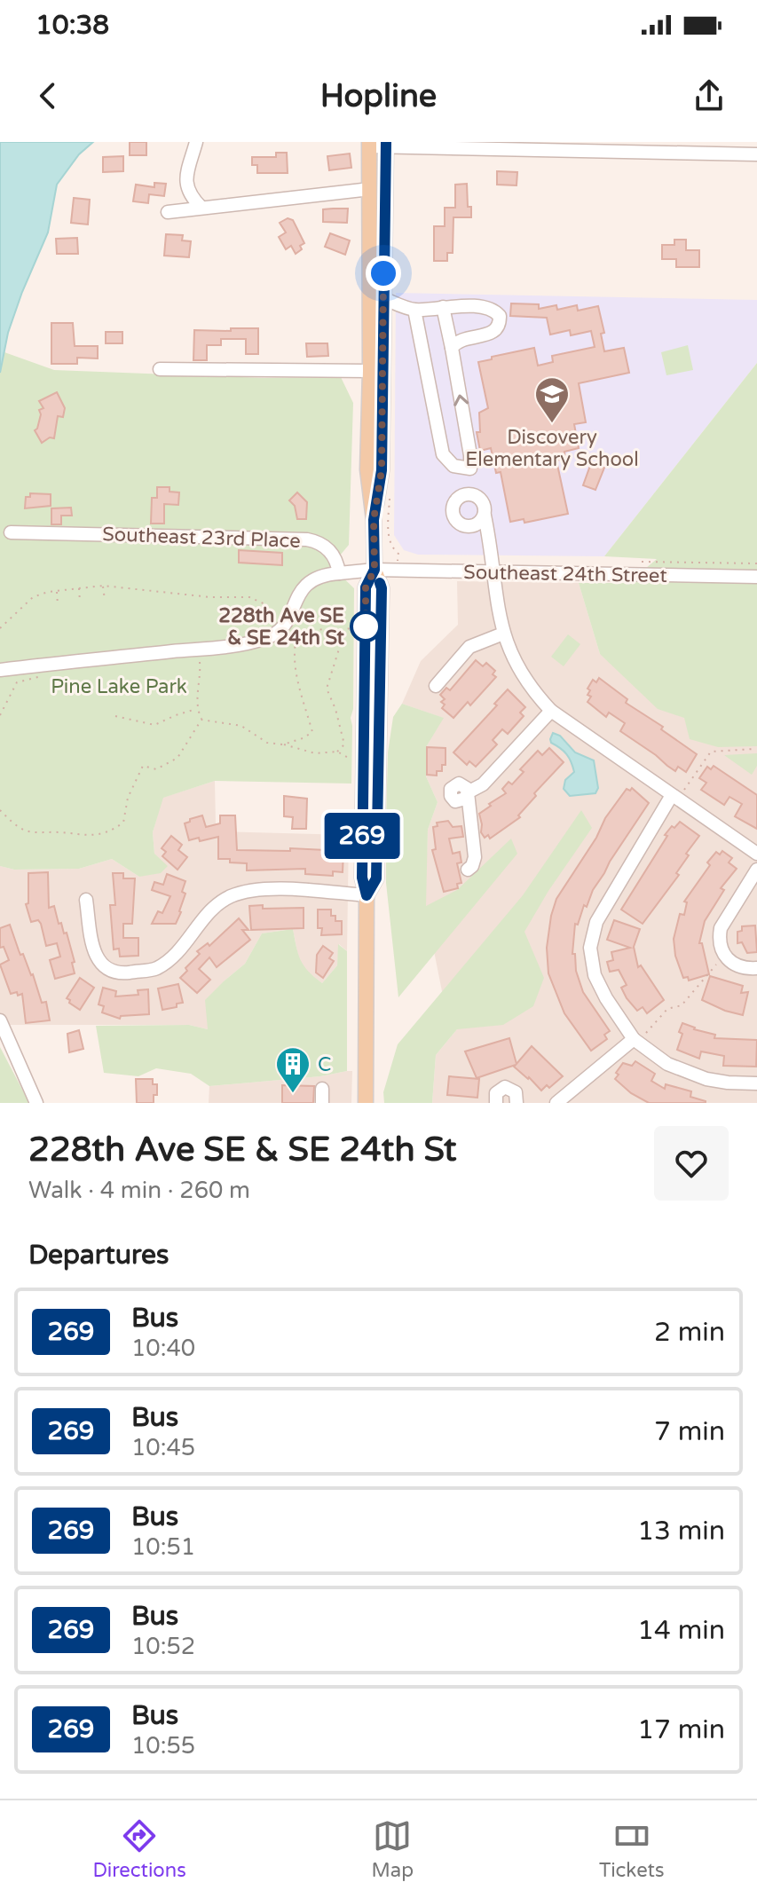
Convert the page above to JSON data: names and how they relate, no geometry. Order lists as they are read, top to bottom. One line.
{"streets":{"street":["Southeast 23rd Place","Southeast 24th Street"]},"parks":["Pine Lake Park"],"places":{"school or university":["Discovery Elementary School"],"other":["228th Ave SE & SE 24th St"],"building":["C"]},"lines":["bus line 269"],"page":{"status":"10:38","header":"Hopline","on_map":"269","heading":[["228th Ave SE & SE 24th St","Walk · 4 min · 260 m"],"Departures"],"list":[{"mark":"269","name":"Bus","note":"10:40","value":"2 min"},{"mark":"269","name":"Bus","note":"10:45","value":"7 min"},{"mark":"269","name":"Bus","note":"10:51","value":"13 min"},{"mark":"269","name":"Bus","note":"10:52","value":"14 min"},{"mark":"269","name":"Bus","note":"10:55","value":"17 min"}],"tabs":["Directions","Map","Tickets"]}}
